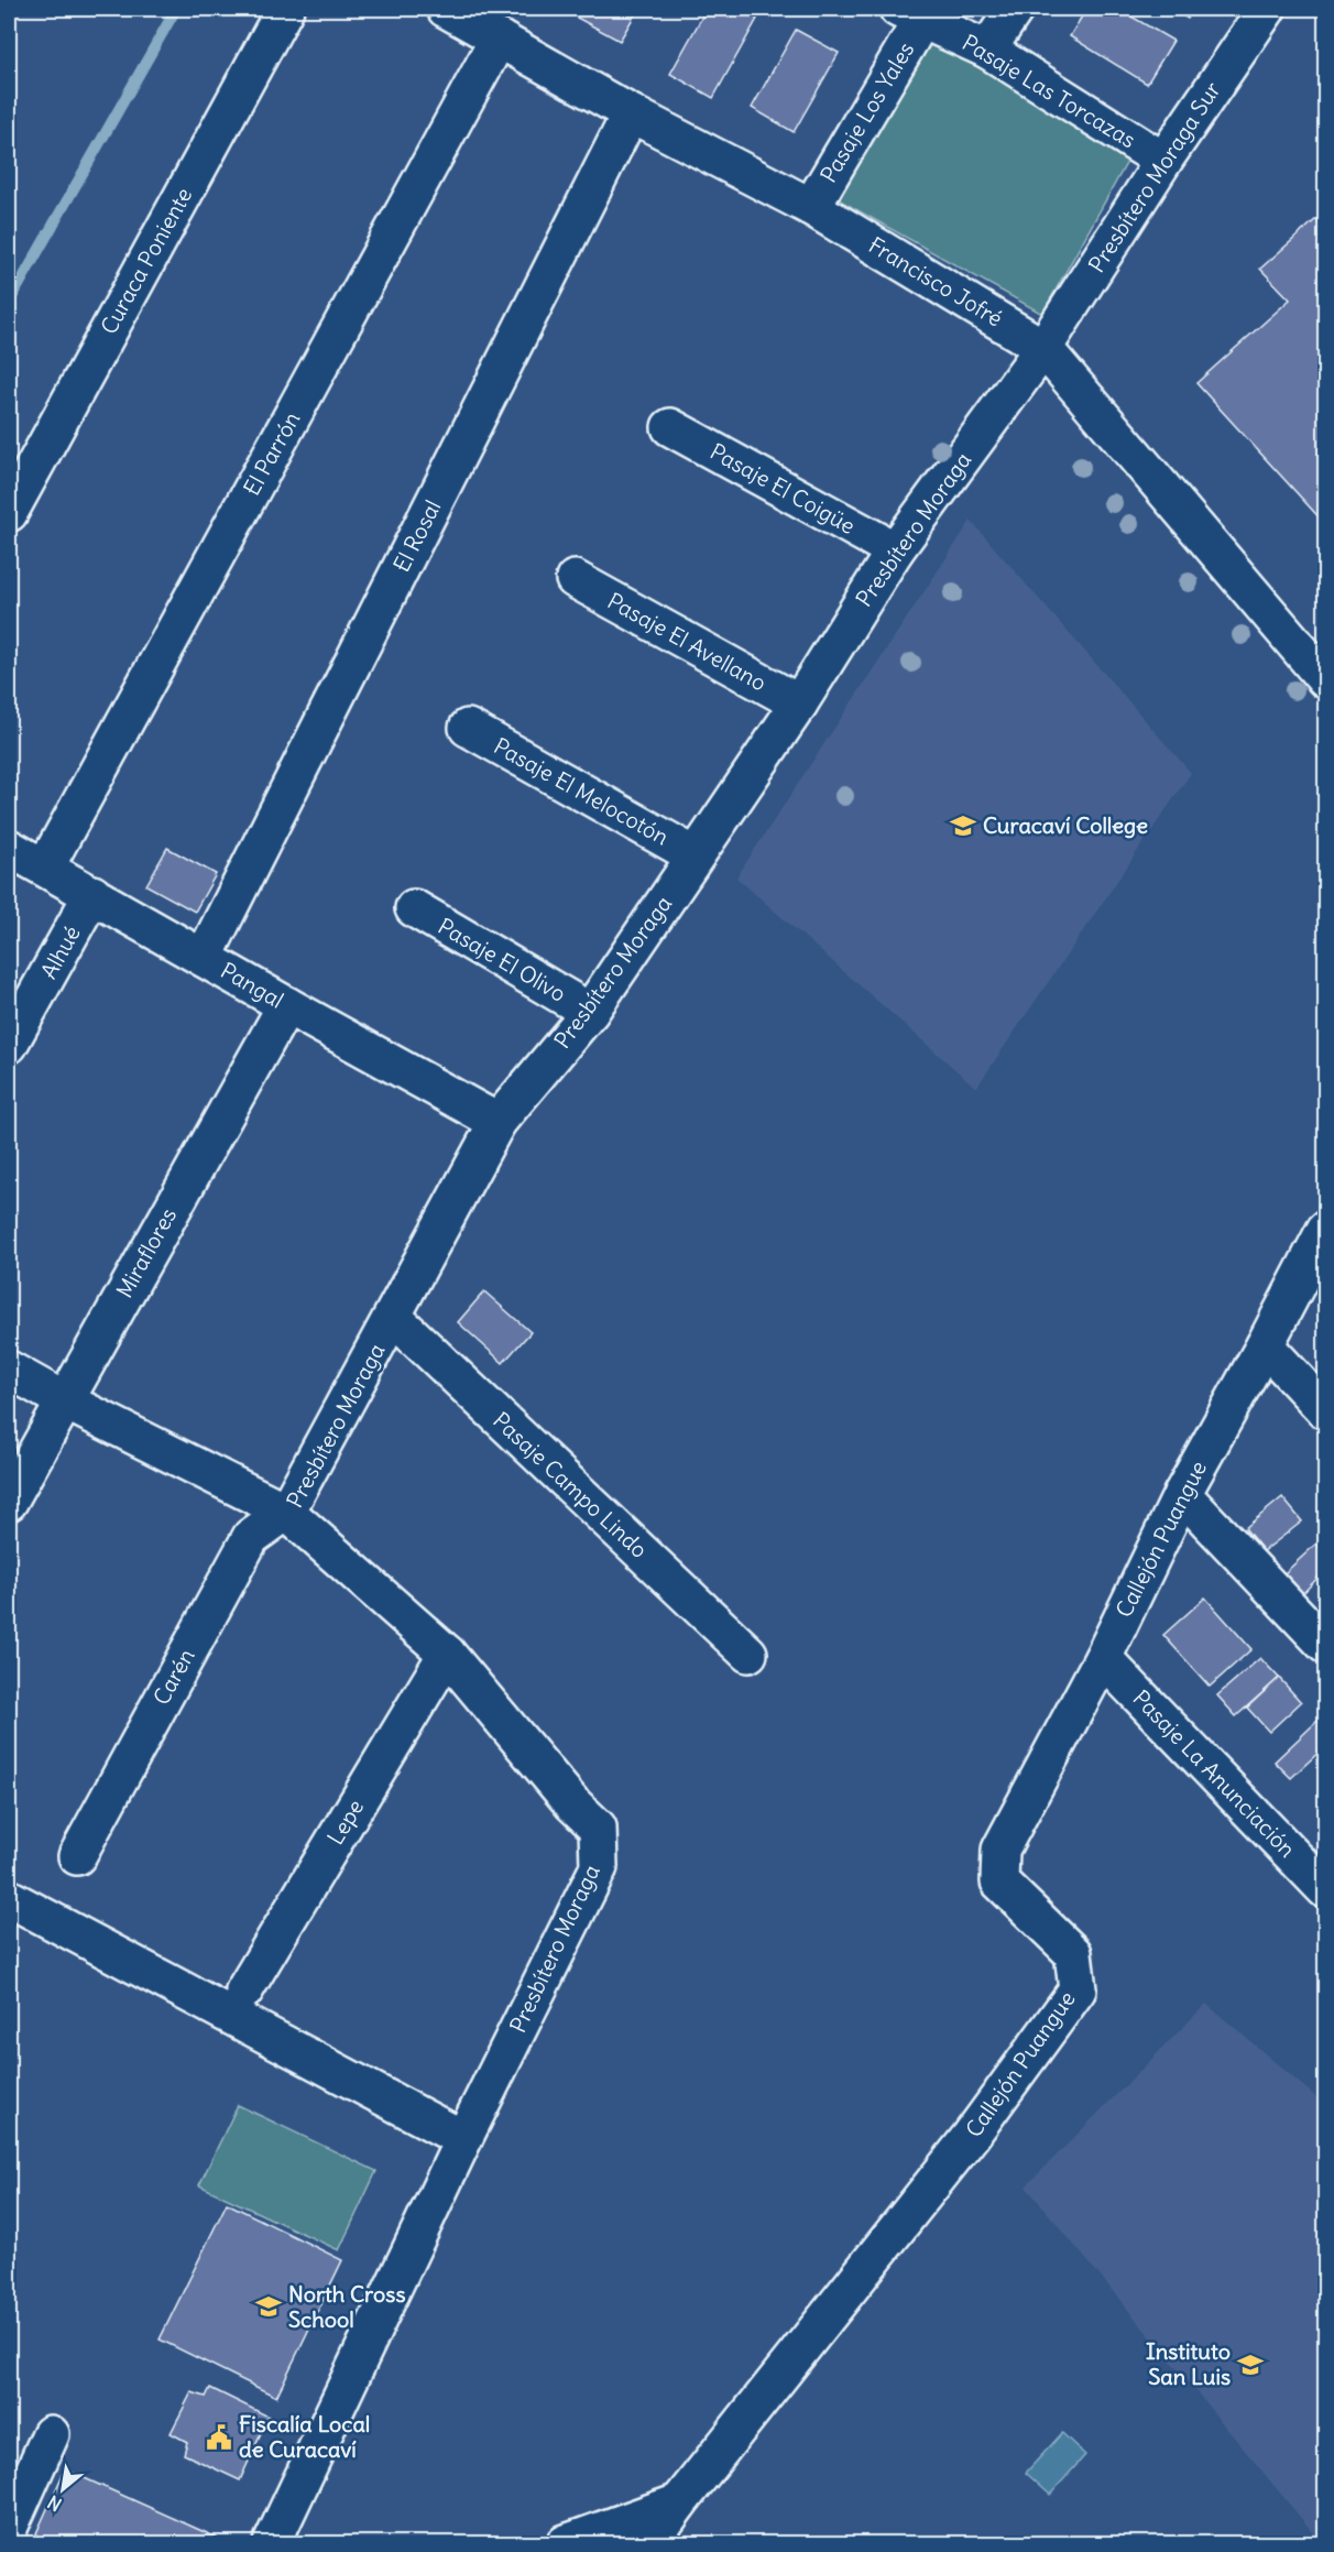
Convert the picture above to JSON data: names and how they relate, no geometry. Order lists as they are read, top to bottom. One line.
{"streets":{"street":["Pasaje Las Torcazas","Pasaje Los Yales","Presbítero Moraga Sur","Curaca Poniente","Francisco Jofré","El Parrón","Pasaje El Coigüe","Presbítero Moraga","El Rosal","Pasaje El Avellano","Pasaje El Melocotón","Alhué","Pasaje El Olivo","Pangal","Miraflores","Pasaje Campo Lindo","Callejón Puangue","Carén","Pasaje La Anunciación","Lepe"]},"crossings":[["Pasaje Las Torcazas","Pasaje Los Yales"],["Pasaje Las Torcazas","Presbítero Moraga Sur"],["Pasaje Los Yales","Francisco Jofré"],["Presbítero Moraga Sur","Francisco Jofré"],["Presbítero Moraga Sur","Presbítero Moraga"],["Francisco Jofré","El Parrón"],["Francisco Jofré","Presbítero Moraga"],["Francisco Jofré","El Rosal"],["El Parrón","Pangal"],["Pasaje El Coigüe","Presbítero Moraga"],["Presbítero Moraga","Pasaje El Avellano"],["Presbítero Moraga","Pasaje El Melocotón"],["Presbítero Moraga","Pasaje El Olivo"],["Presbítero Moraga","Pangal"],["Presbítero Moraga","Pasaje Campo Lindo"],["Presbítero Moraga","Carén"],["Presbítero Moraga","Lepe"],["El Rosal","Pangal"],["Alhué","Pangal"],["Pangal","Miraflores"],["Callejón Puangue","Pasaje La Anunciación"]],"places":{"school or university":["Curacaví College","North Cross School","Instituto San Luis"],"public building":["Fiscalía Local de Curacaví"]},"north":"bottom left"}
